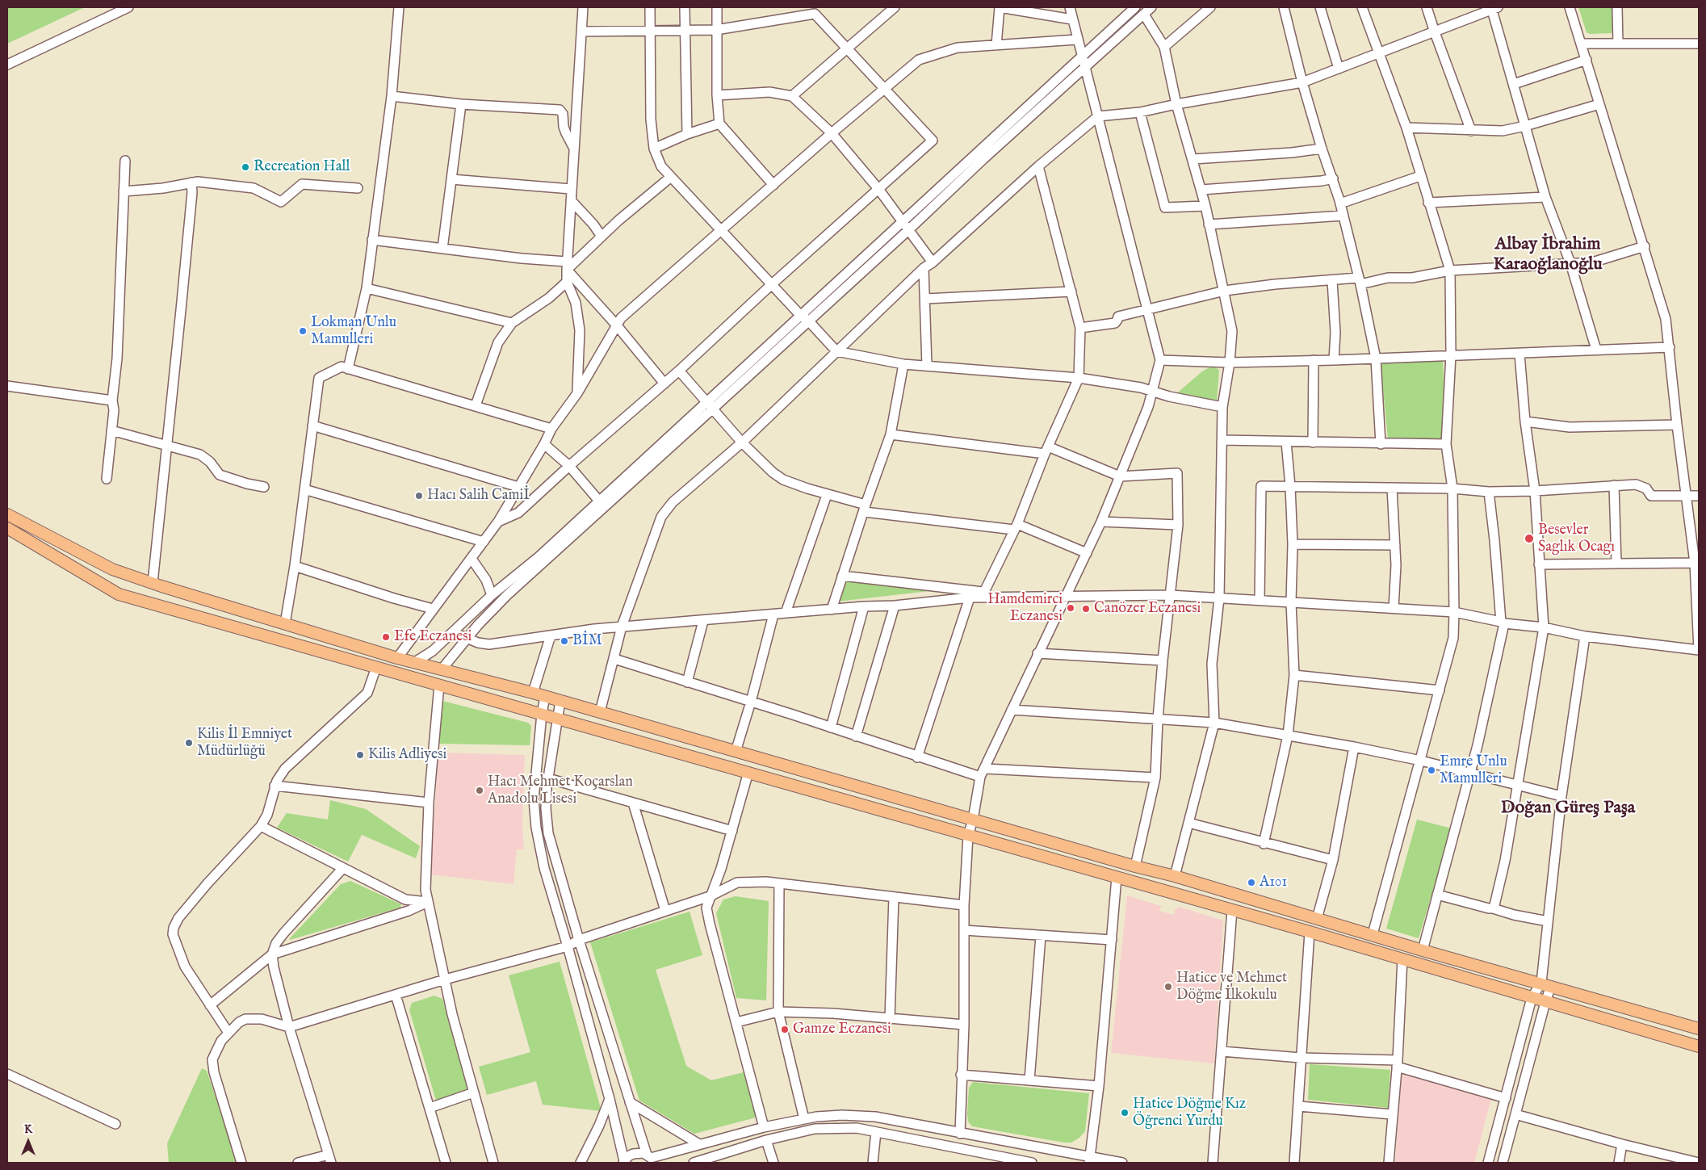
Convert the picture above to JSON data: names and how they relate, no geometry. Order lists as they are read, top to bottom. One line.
{"districts":["Albay İbrahim Karaoğlanoğlu","Doğan Güreş Paşa"],"places":["Recreation Hall","Lokman Unlu Mamulleri","Hacı Salih Camiİ","Besevler Saglık Ocagı","Hamdemirci Eczanesi","Canözer Eczanesi","Efe Eczanesi","BİM","Kilis İl Emniyet Müdürlüğü","Kilis Adliyesi","Emre Unlu Mamulleri","Hacı Mehmet Koçarslan Anadolu Lisesi","A101","Hatice ve Mehmet Döğme İlkokulu","Gamze Eczanesi","Hatice Döğme Kız Öğrenci Yurdu"],"north":"top"}
